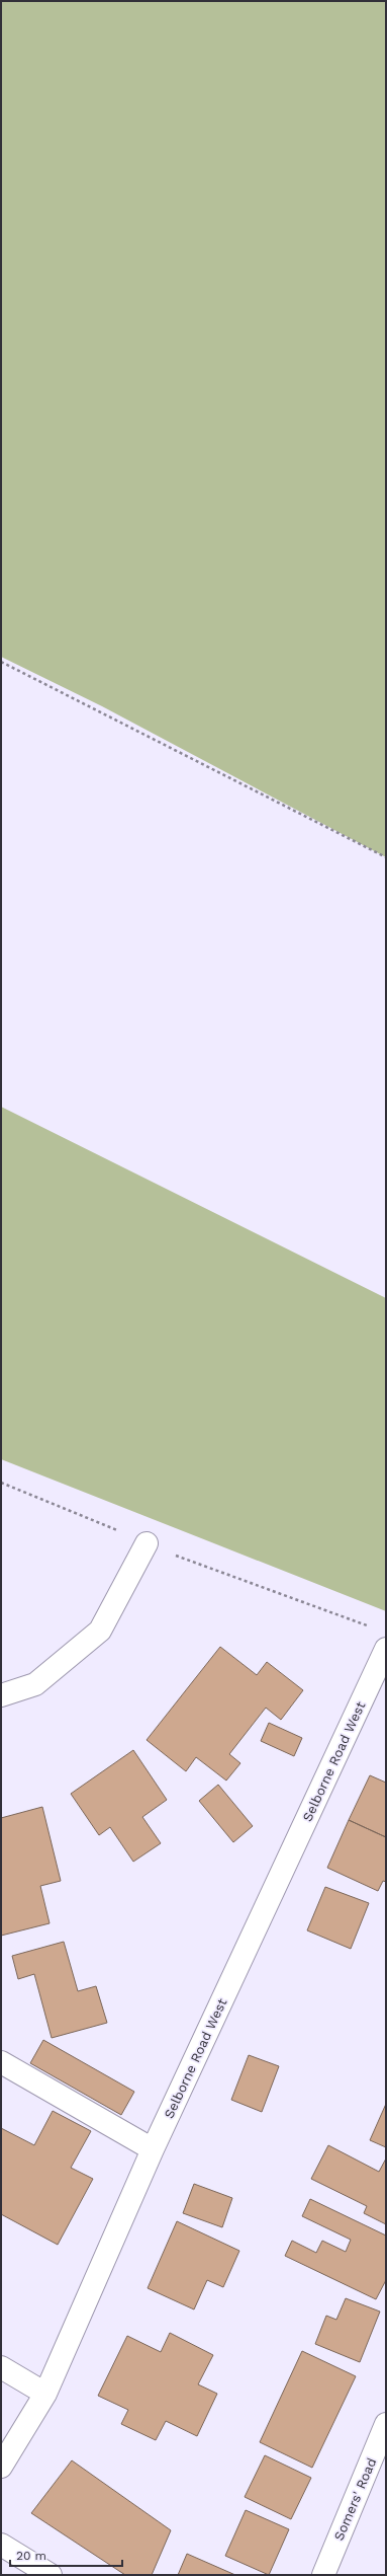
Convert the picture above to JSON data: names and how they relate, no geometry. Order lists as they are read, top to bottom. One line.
{"streets":{"street":["Selborne Road West","Somers' Road"]},"scale_bar":"20 m"}
